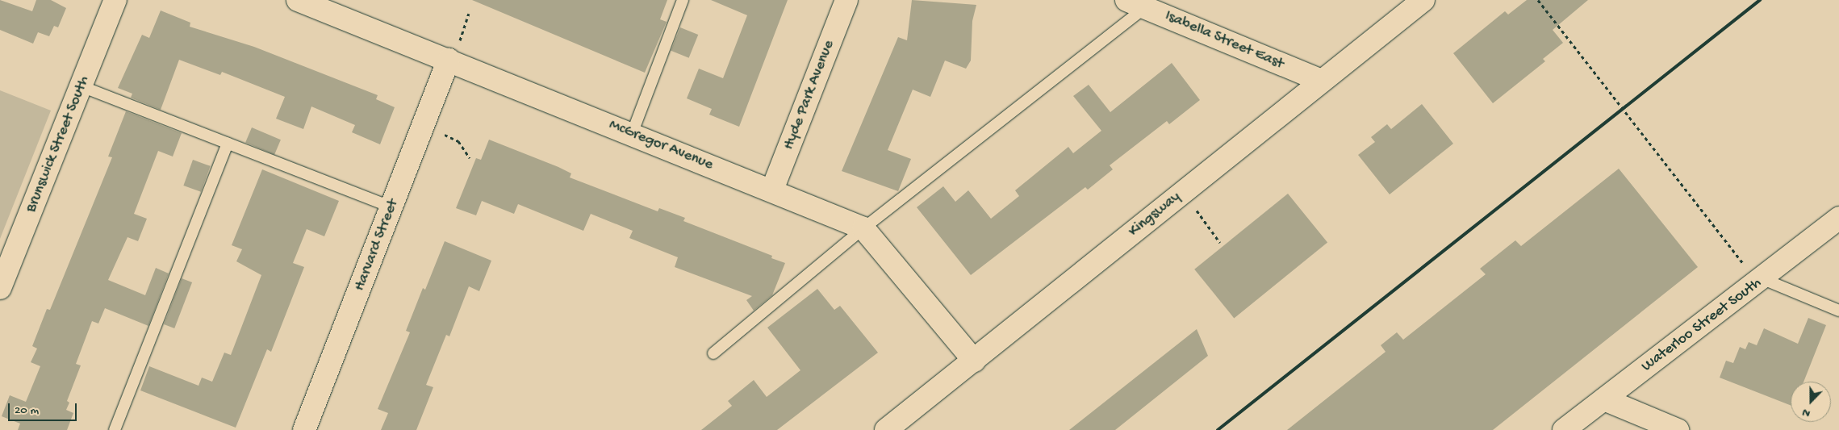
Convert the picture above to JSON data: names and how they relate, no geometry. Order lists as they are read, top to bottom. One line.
{"streets":{"street":["Isabella Street East","Hyde Park Avenue","Brunswick Street South","McGregor Avenue","Kingsway","Harvard Street","Waterloo Street South"]},"crossings":[["Isabella Street East","Kingsway"],["Hyde Park Avenue","McGregor Avenue"],["McGregor Avenue","Kingsway"],["McGregor Avenue","Harvard Street"]],"scale_bar":"20 m","north":"bottom"}
